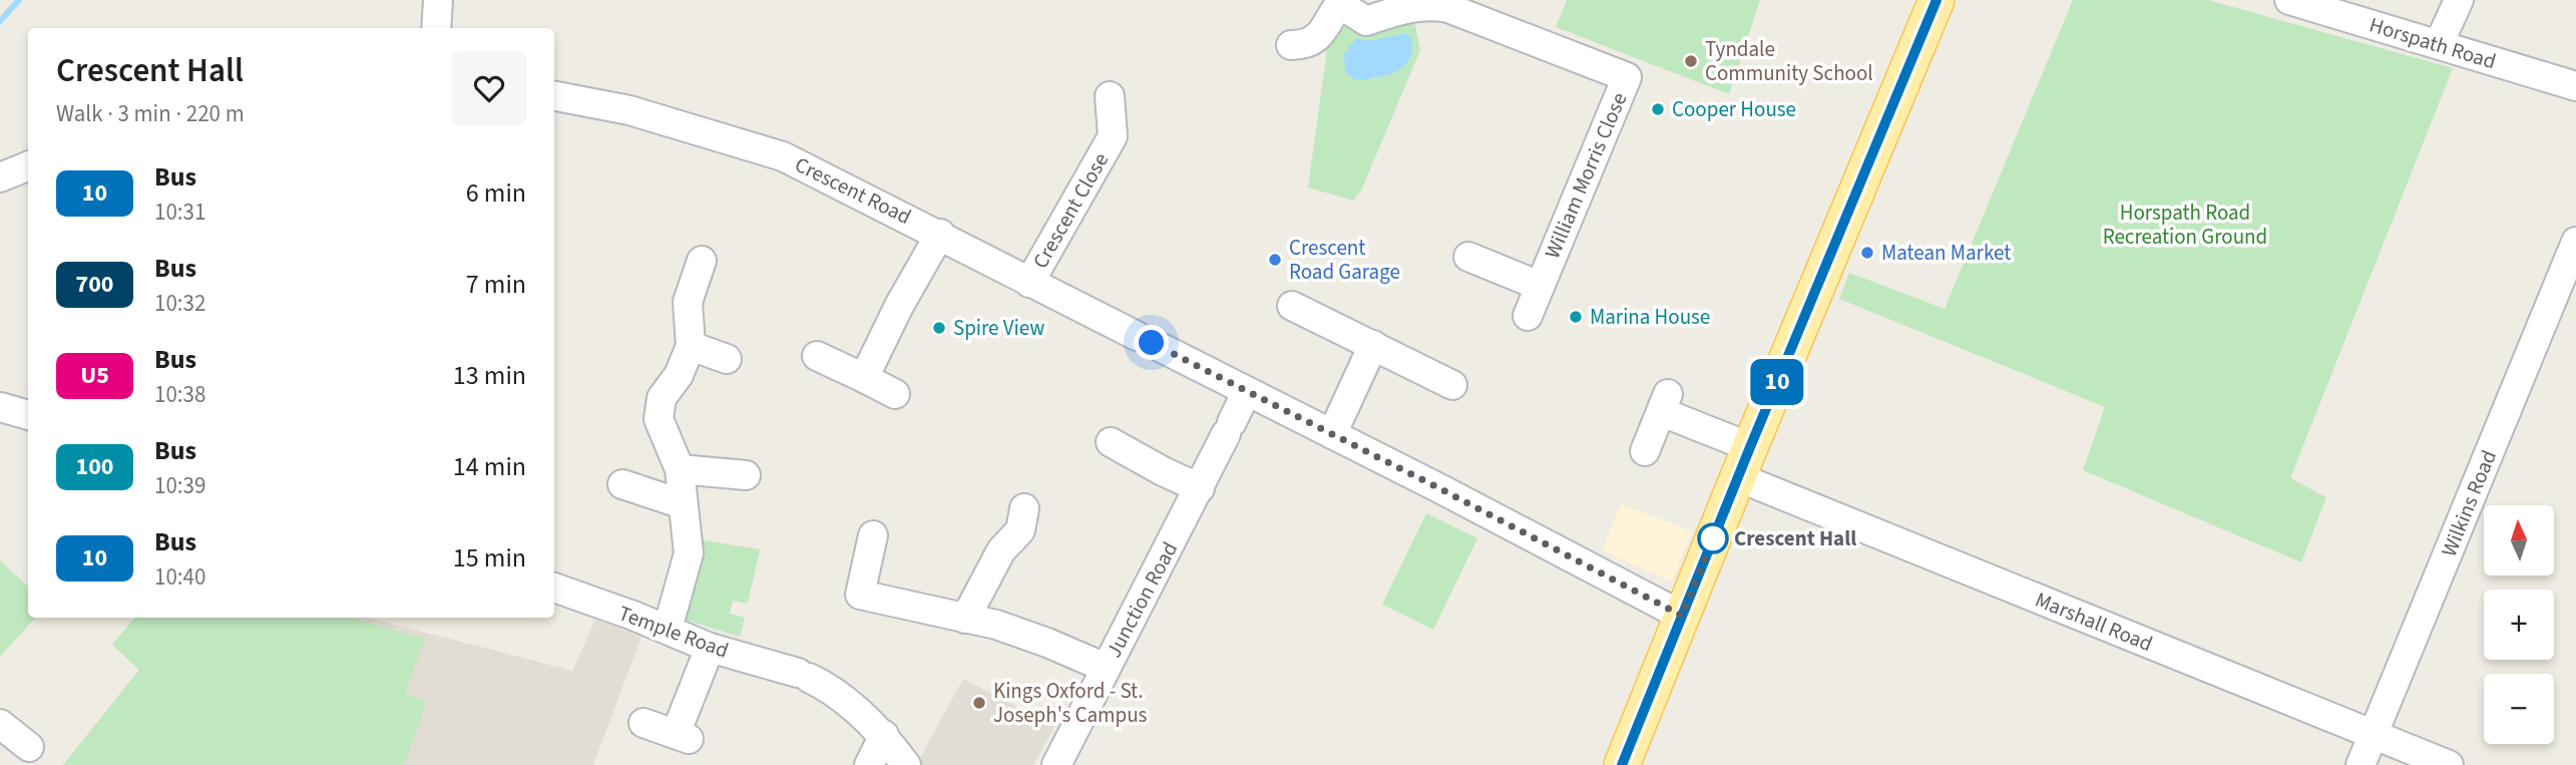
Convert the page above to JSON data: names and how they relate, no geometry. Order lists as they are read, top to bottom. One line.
{"streets":{"street":["Horspath Road","William Morris Close","Crescent Road","Crescent Close","Wilkins Road","Junction Road","Marshall Road","Temple Road"]},"crossings":[["Crescent Road","Crescent Close"],["Crescent Road","Junction Road"],["Wilkins Road","Marshall Road"]],"parks":["Horspath Road Recreation Ground"],"places":["Tyndale Community School","Cooper House","Matean Market","Crescent Road Garage","Marina House","Spire View","Crescent Hall","Kings Oxford - St. Joseph's Campus"],"lines":["bus line 10"],"north":"top","page":{"on_map":"10","heading":["Crescent Hall","Walk · 3 min · 220 m"],"list":[{"mark":"10","name":"Bus","note":"10:31","value":"6 min"},{"mark":"700","name":"Bus","note":"10:32","value":"7 min"},{"mark":"U5","name":"Bus","note":"10:38","value":"13 min"},{"mark":"100","name":"Bus","note":"10:39","value":"14 min"},{"mark":"10","name":"Bus","note":"10:40","value":"15 min"}],"map_buttons":["+","−"]}}
